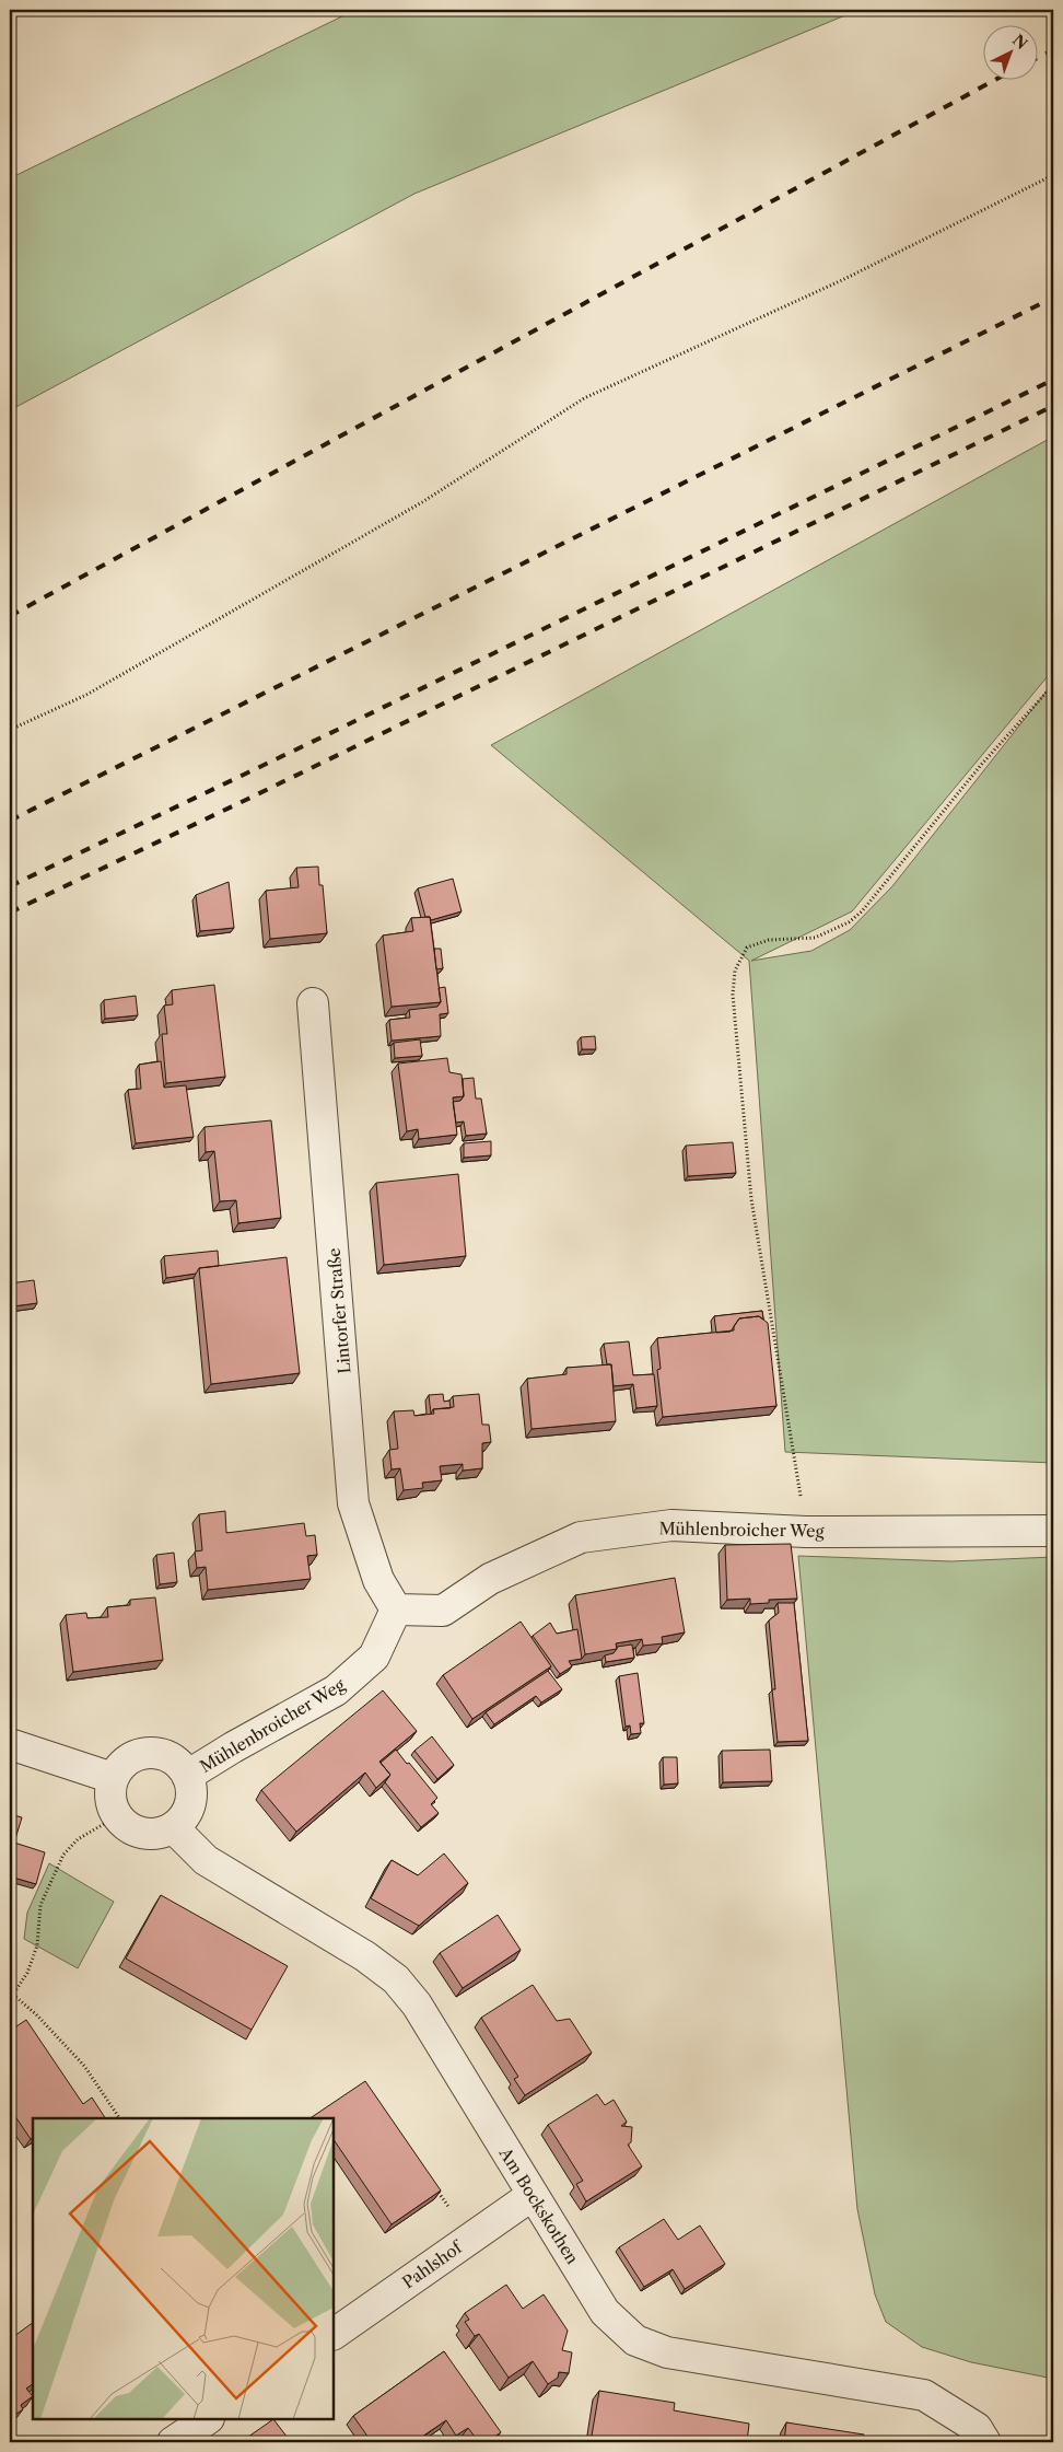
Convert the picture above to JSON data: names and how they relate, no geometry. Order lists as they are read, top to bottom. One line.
{"streets":{"street":["Lintorfer Straße","Mühlenbroicher Weg","Am Bockskothen","Pahlshof"]},"crossings":[["Lintorfer Straße","Mühlenbroicher Weg"],["Mühlenbroicher Weg","Am Bockskothen"],["Am Bockskothen","Pahlshof"]],"north":"top right"}
